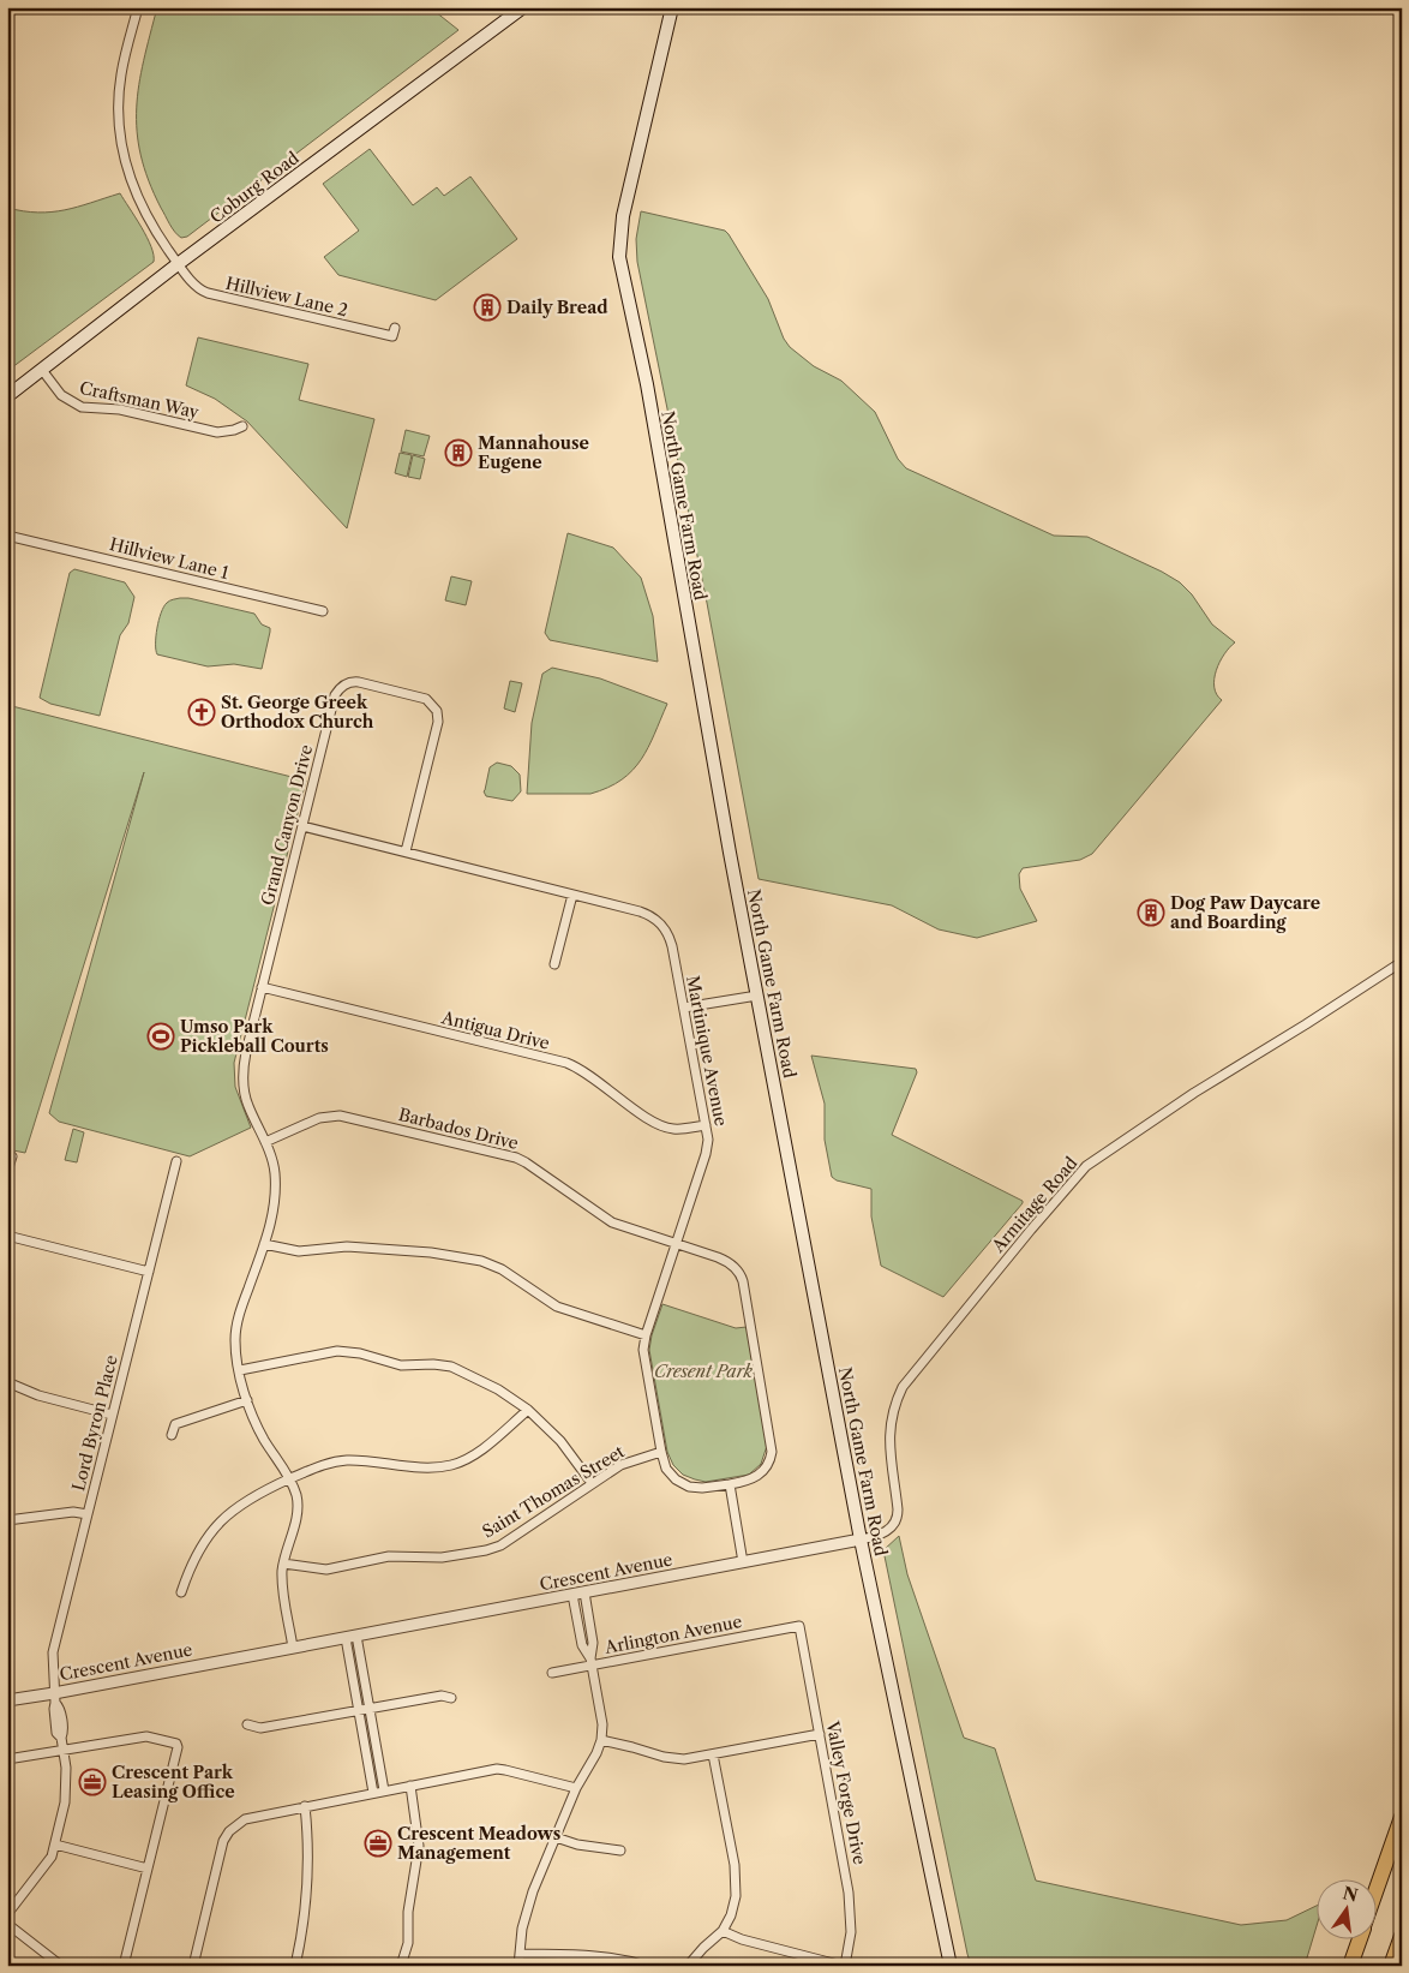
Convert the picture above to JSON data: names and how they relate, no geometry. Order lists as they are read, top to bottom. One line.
{"streets":{"main road":["Coburg Road","North Game Farm Road"],"street":["Hillview Lane 2","Craftsman Way","Hillview Lane 1","Grand Canyon Drive","Antigua Drive","Martinique Avenue","Barbados Drive","Armitage Road","Lord Byron Place","Saint Thomas Street","Crescent Avenue","Arlington Avenue","Valley Forge Drive"]},"crossings":[["Coburg Road","Hillview Lane 2"],["Coburg Road","Craftsman Way"],["North Game Farm Road","Armitage Road"],["North Game Farm Road","Crescent Avenue"],["Grand Canyon Drive","Antigua Drive"],["Grand Canyon Drive","Martinique Avenue"],["Grand Canyon Drive","Barbados Drive"],["Grand Canyon Drive","Saint Thomas Street"],["Grand Canyon Drive","Crescent Avenue"],["Antigua Drive","Martinique Avenue"],["Martinique Avenue","Barbados Drive"],["Martinique Avenue","Saint Thomas Street"],["Armitage Road","Crescent Avenue"],["Lord Byron Place","Crescent Avenue"],["Arlington Avenue","Valley Forge Drive"]],"parks":["Cresent Park"],"places":{"building":["Daily Bread","Mannahouse Eugene","Dog Paw Daycare and Boarding"],"church":["St. George Greek Orthodox Church"],"sports":["Umso Park Pickleball Courts"],"office":["Crescent Park Leasing Office","Crescent Meadows Management"]},"north":"top"}
